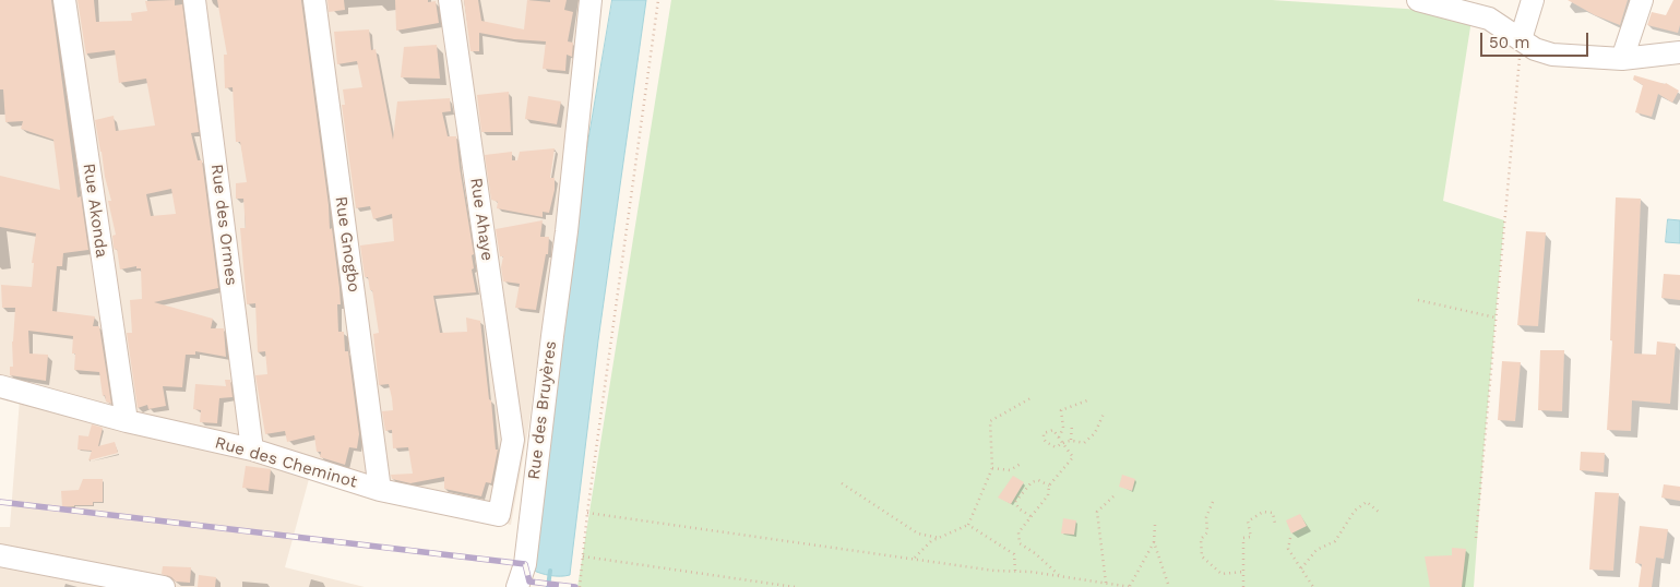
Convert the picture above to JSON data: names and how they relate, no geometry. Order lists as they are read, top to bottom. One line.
{"streets":{"street":["Rue Akonda","Rue Ahaye","Rue des Ormes","Rue Gnogbo","Rue des Bruyères","Rue des Cheminot"]},"crossings":[["Rue Akonda","Rue des Cheminot"],["Rue Ahaye","Rue des Cheminot"],["Rue des Ormes","Rue des Cheminot"],["Rue Gnogbo","Rue des Cheminot"]],"scale_bar":"50 m"}
